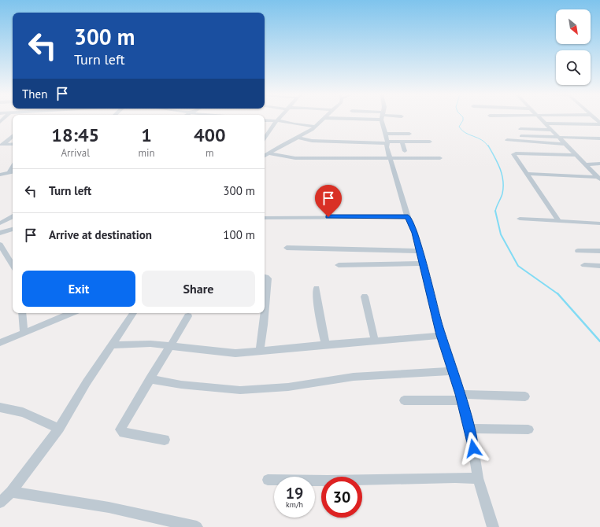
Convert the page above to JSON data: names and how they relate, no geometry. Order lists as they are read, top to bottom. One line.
{"north":"bottom right","page":{"turn":["300 m","Turn left"],"then":"Then","eta":["18:45","Arrival","1","min","400","m"],"list":[{"name":"Turn left","value":"300 m"},{"name":"Arrive at destination","value":"100 m"}],"buttons":["Exit","Share"],"speed":"19 km/h","limit":"30"}}
